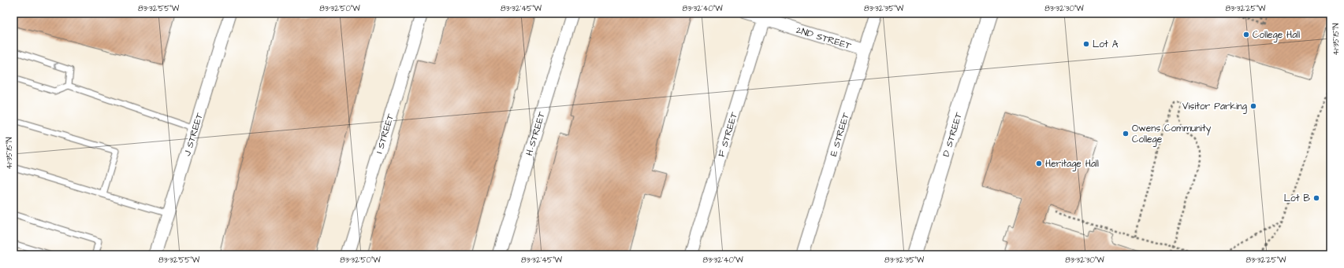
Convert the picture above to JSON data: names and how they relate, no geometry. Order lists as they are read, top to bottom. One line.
{"streets":{"street":["2ND STREET","I STREET","H STREET","J STREET","F STREET","E STREET","D STREET"]},"crossings":[["2ND STREET","F STREET"],["2ND STREET","E STREET"]],"places":["College Hall","Lot A","Visitor Parking","Owens Community College","Heritage Hall","Lot B"],"coordinates":["83°32'55\"W","83°32'50\"W","83°32'45\"W","83°32'40\"W","83°32'35\"W","83°32'30\"W","83°32'25\"W","41°35'15\"N"]}
